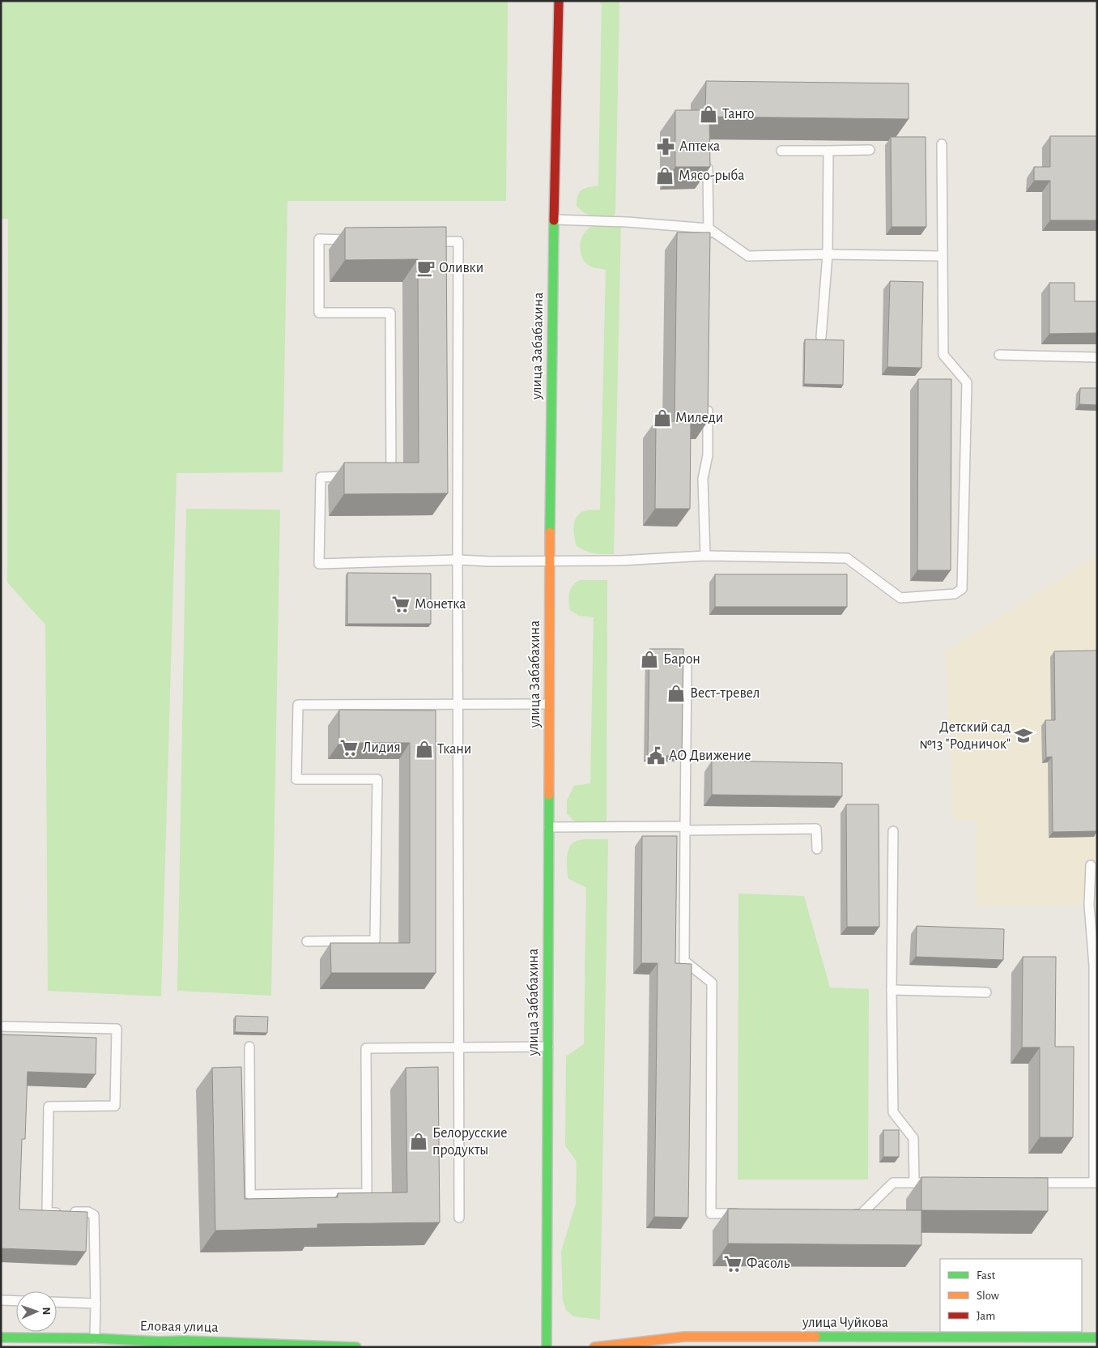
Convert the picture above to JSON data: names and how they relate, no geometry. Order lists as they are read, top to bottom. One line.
{"streets":{"street":["улица Забабахина","улица Чуйкова","Еловая улица"]},"places":{"shop":["Танго","Мясо-рыба","Миледи","Барон","Вест-тревел","Ткани","Белорусские продукты"],"pharmacy":["Аптека"],"cafe":["Оливки"],"supermarket":["Монетка","Лидия","Фасоль"],"school or university":["Детский сад №13 \"Родничок\""],"public building":["АО Движение"]},"legend":["Fast","Slow","Jam"],"north":"right"}
